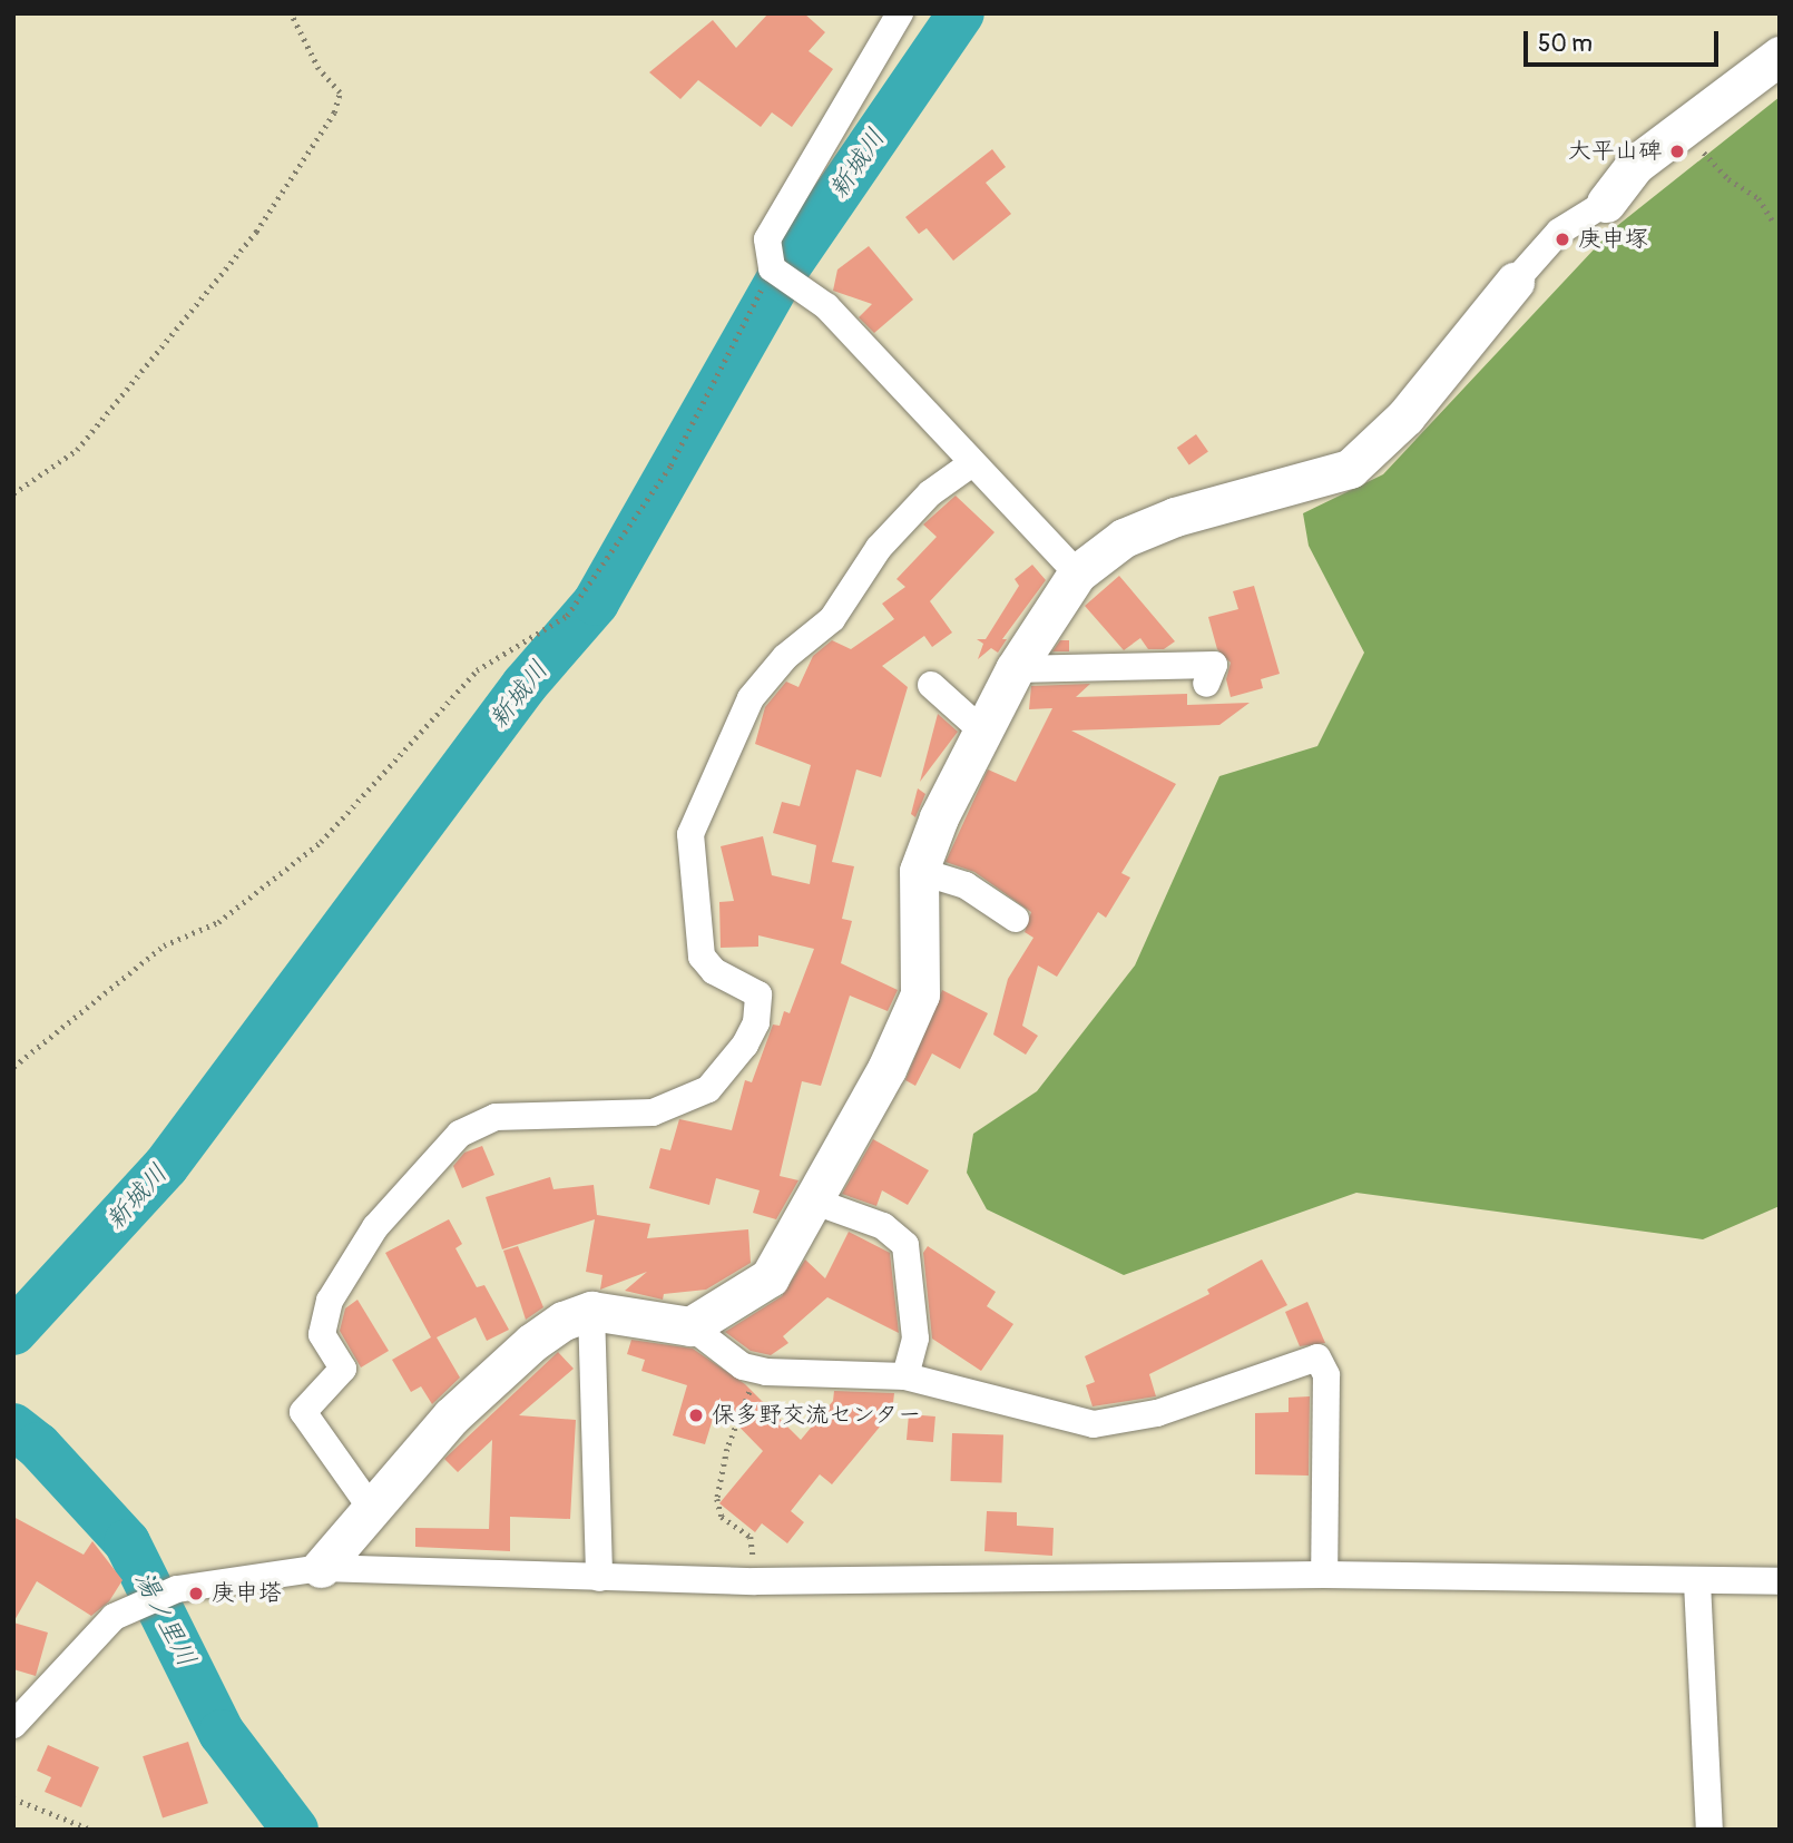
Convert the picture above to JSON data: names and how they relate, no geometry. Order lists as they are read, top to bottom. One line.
{"water":["新城川","湯ノ里川"],"places":["大平山碑","庚申塚","保多野交流センター","庚申塔"],"scale_bar":"50 m"}
